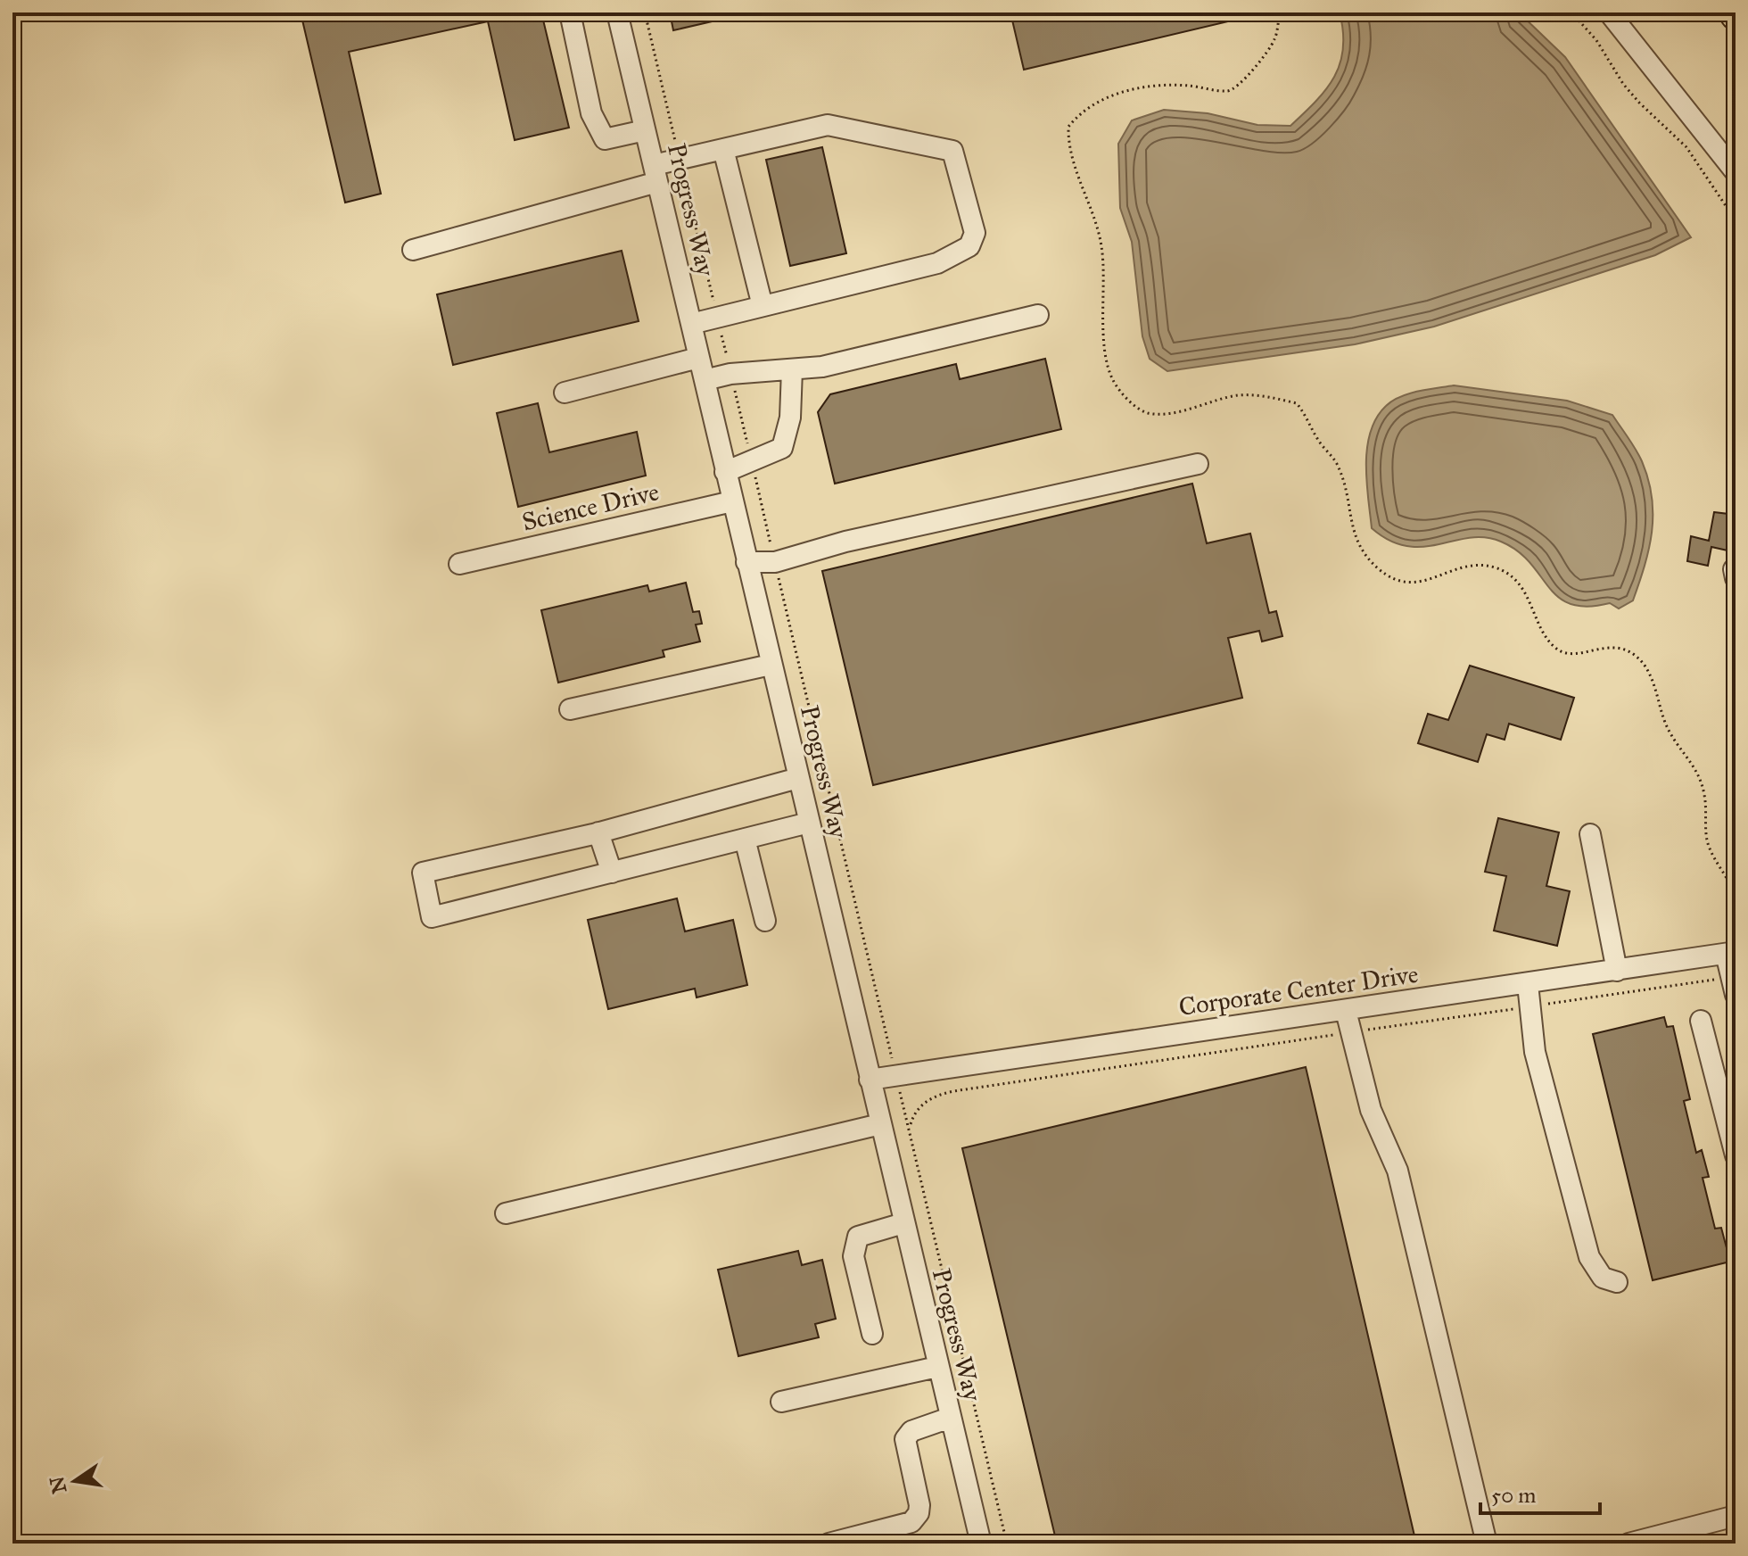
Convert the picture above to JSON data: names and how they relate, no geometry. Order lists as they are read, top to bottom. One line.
{"streets":{"street":["Progress Way","Science Drive","Corporate Center Drive"]},"crossings":[["Progress Way","Science Drive"],["Progress Way","Corporate Center Drive"]],"scale_bar":"50 m","north":"left"}
